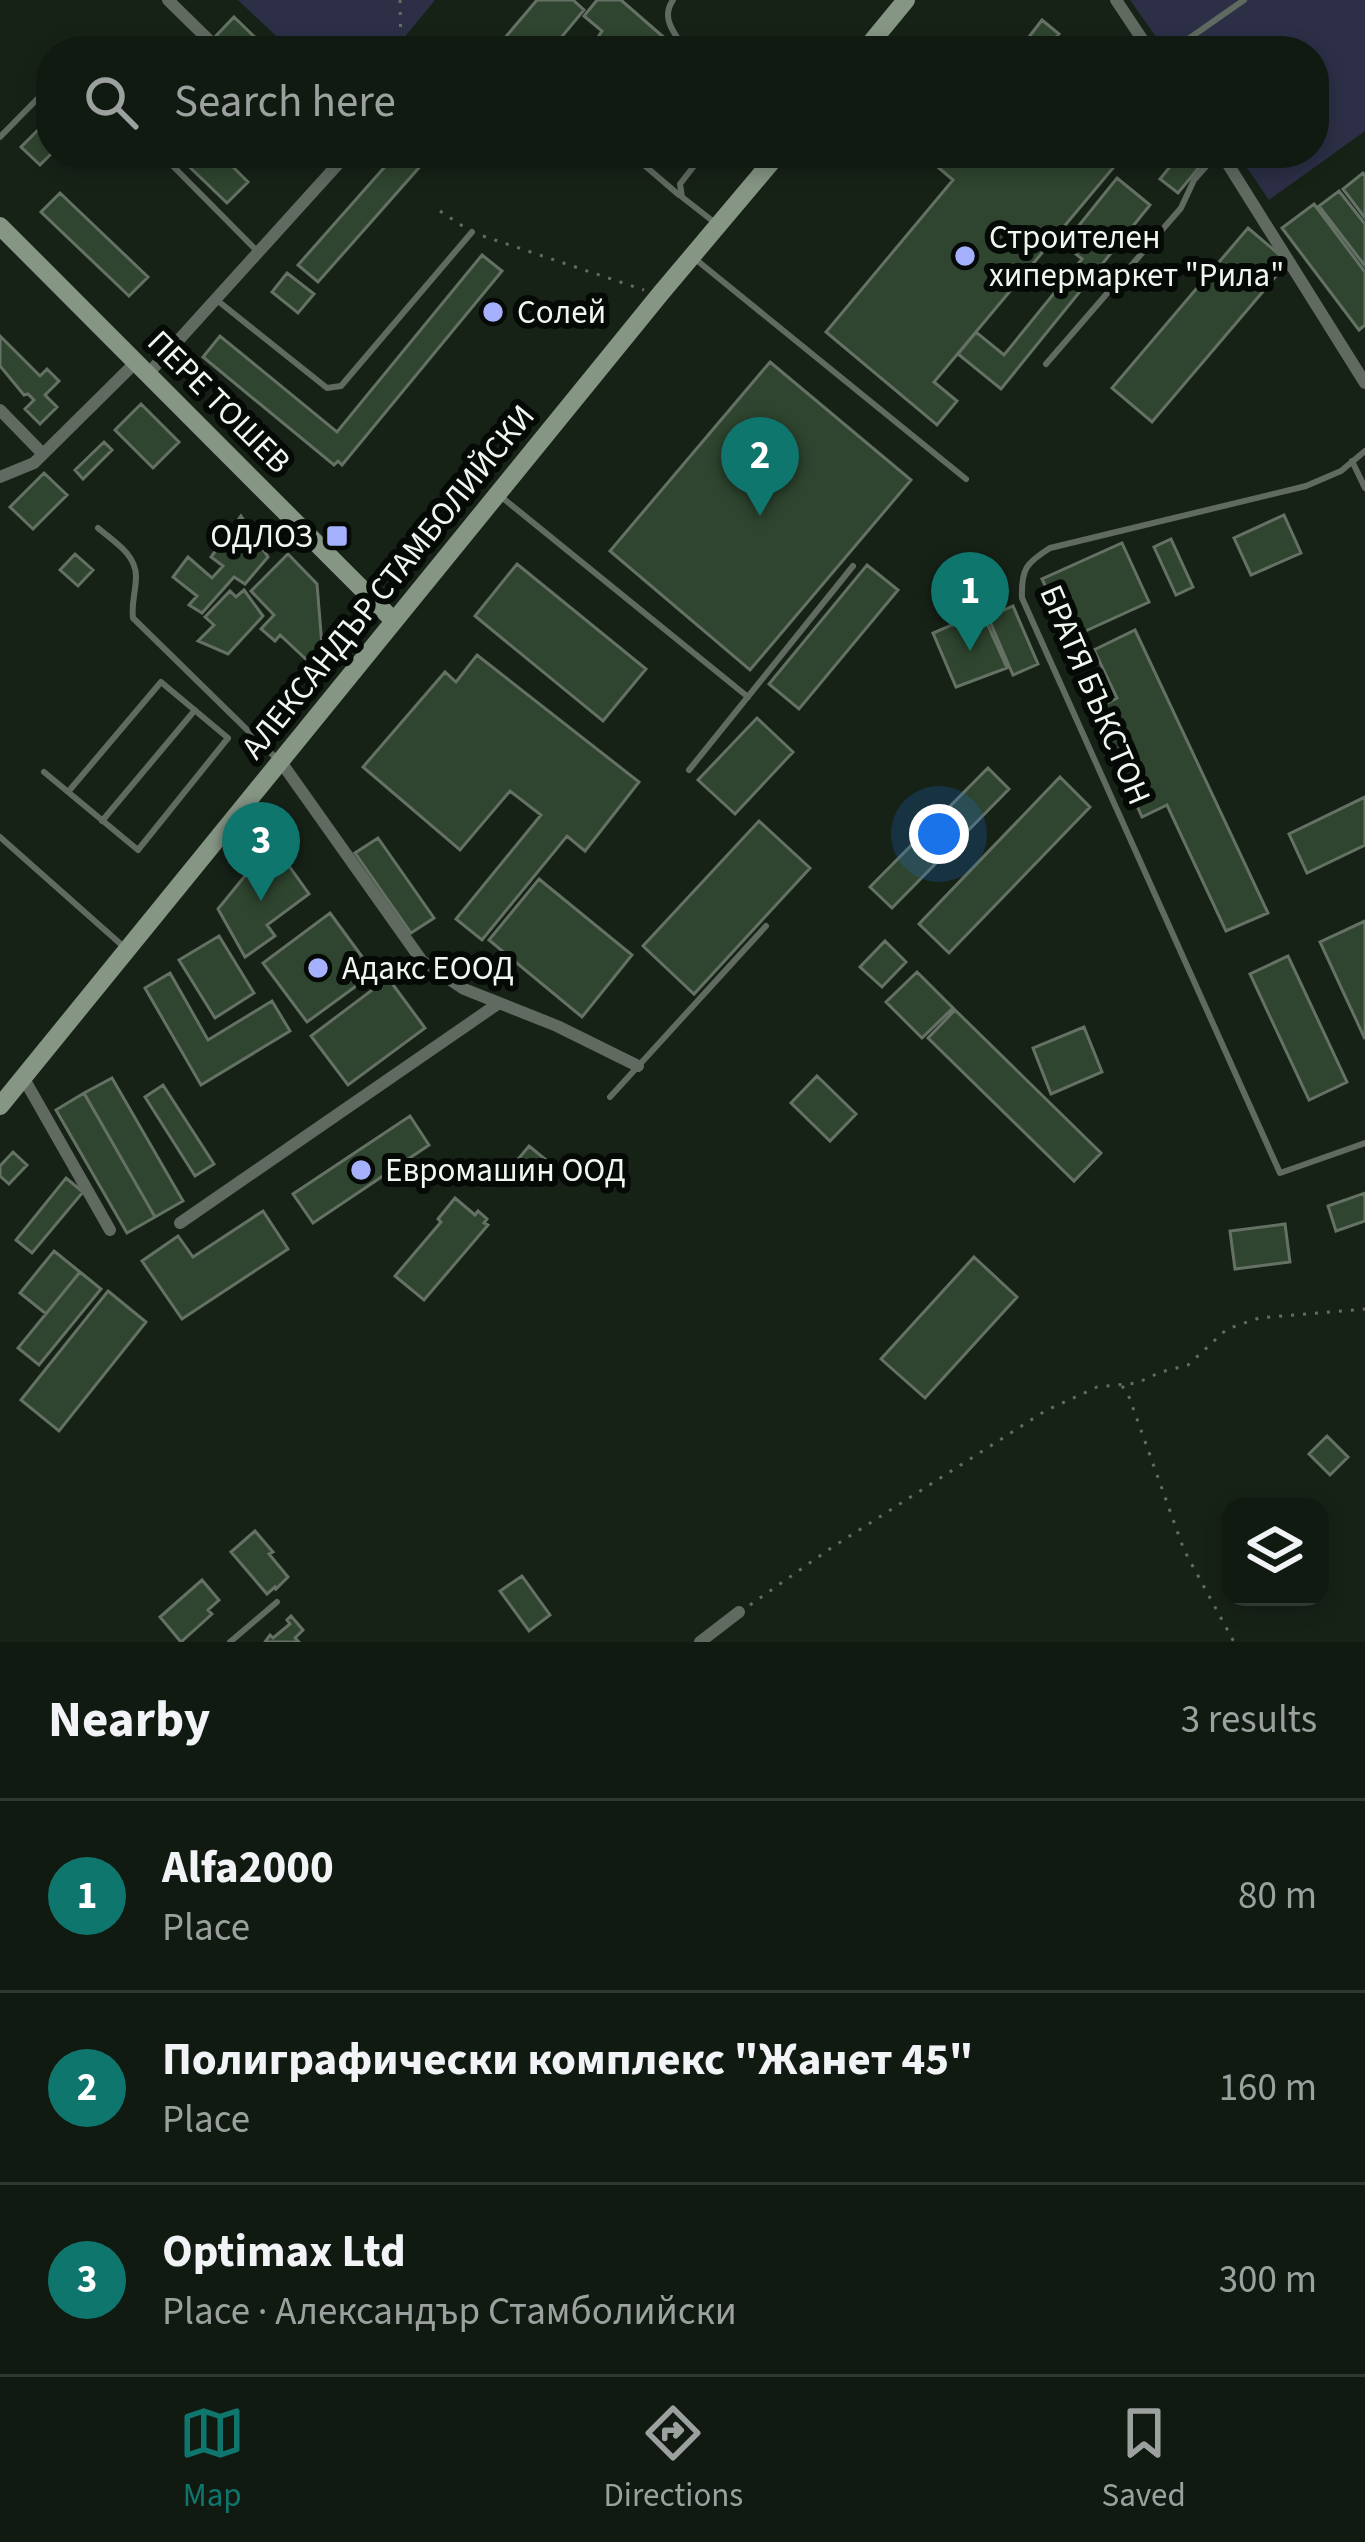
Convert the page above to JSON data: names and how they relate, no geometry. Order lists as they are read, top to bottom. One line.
{"streets":{"street":["ПЕРЕ ТОШЕВ","АЛЕКСАНДЪР СТАМБОЛИЙСКИ"],"lane":["БРАТЯ БЪКСТОН"]},"crossings":[["ПЕРЕ ТОШЕВ","АЛЕКСАНДЪР СТАМБОЛИЙСКИ"]],"places":{"other":["Строителен хипермаркет \"Рила\"","Солей","Адакс ЕООД","Евромашин ООД"],"transit":["ОДЛОЗ"]},"page":{"search":"Search here","pins":["2","1","3"],"heading":["Nearby","3 results"],"list":[{"mark":"1","name":"Alfa2000","note":"Place","value":"80 m"},{"mark":"2","name":"Полиграфически комплекс \"Жанет 45\"","note":"Place","value":"160 m"},{"mark":"3","name":"Optimax Ltd","note":"Place · Александър Стамболийски","value":"300 m"}],"nav":["Map","Directions","Saved"]}}
